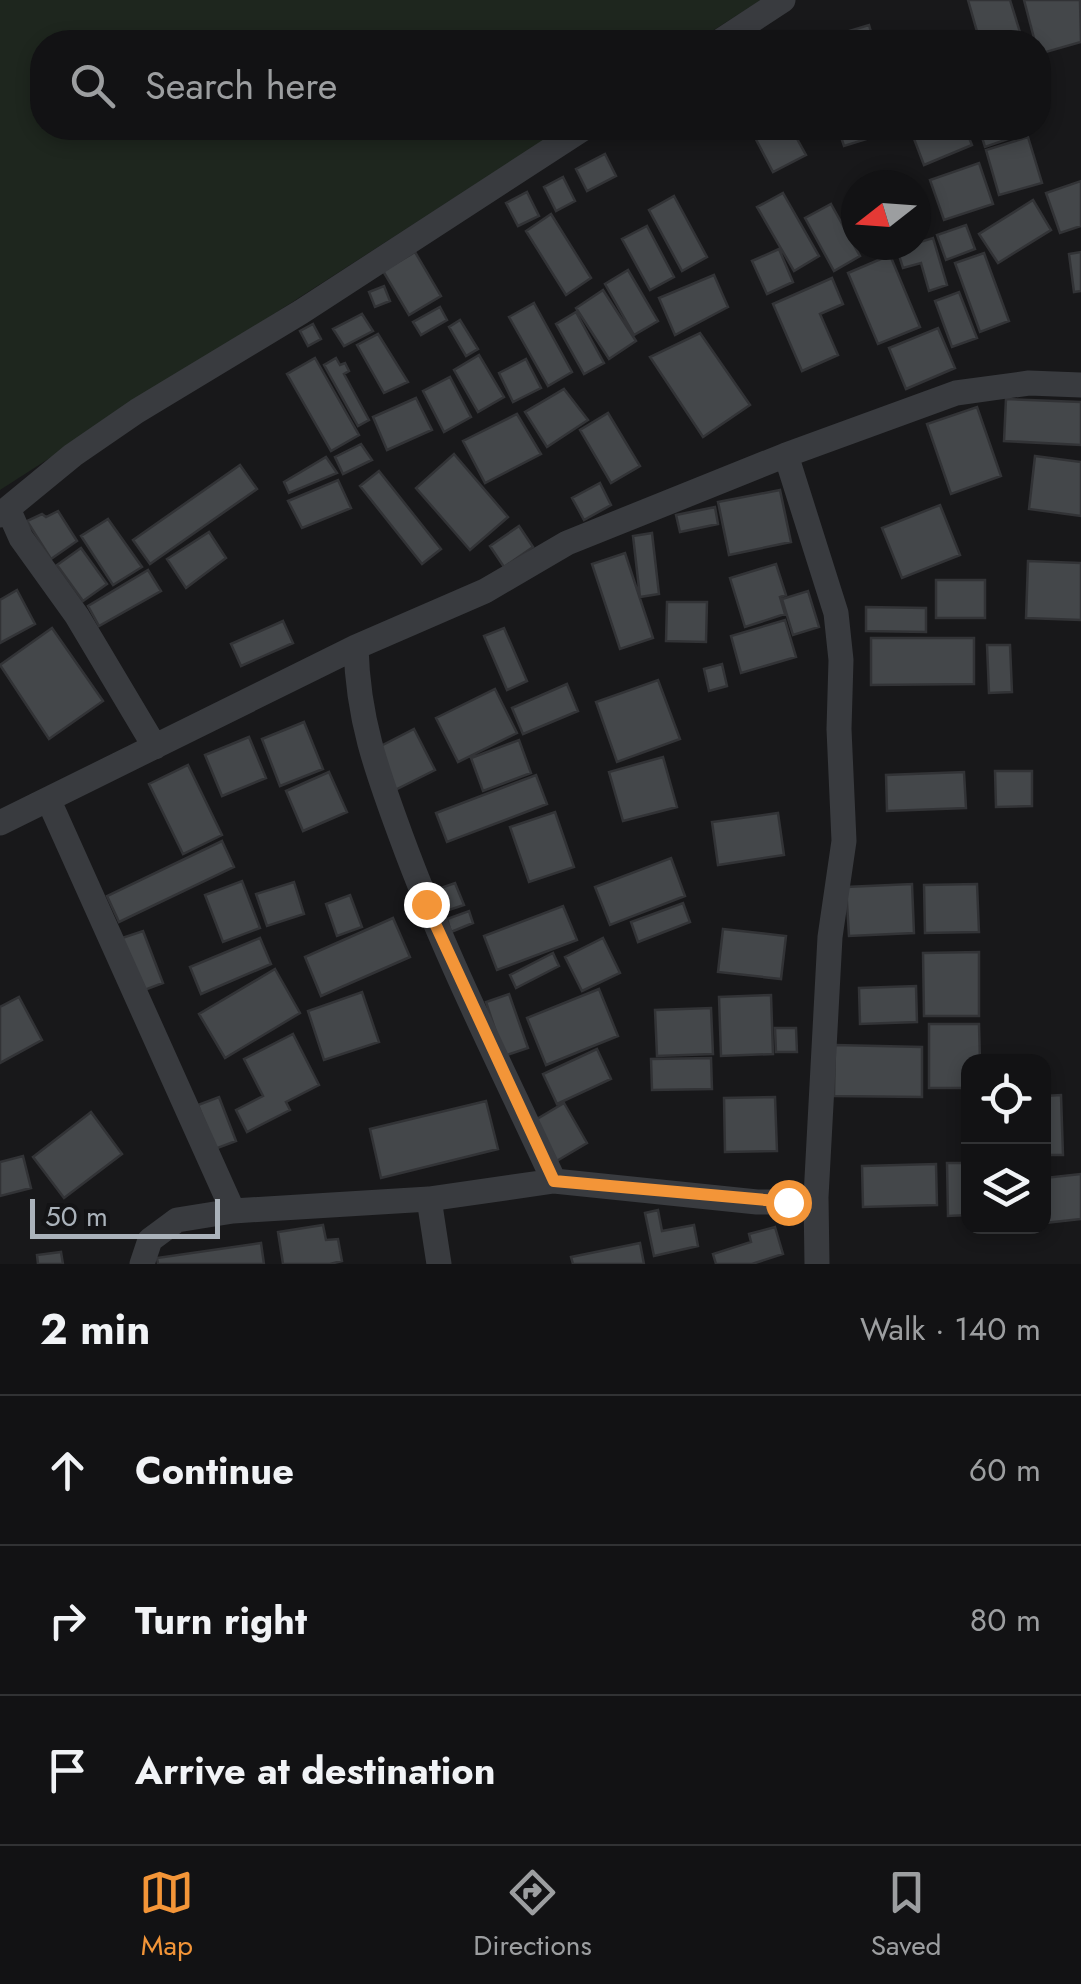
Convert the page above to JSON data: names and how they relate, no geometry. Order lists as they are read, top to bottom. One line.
{"scale_bar":"50 m","north":"left","page":{"search":"Search here","scale":"50 m","heading":["2 min","Walk · 140 m"],"list":[["Continue","60 m"],["Turn right","80 m"],"Arrive at destination"],"nav":["Map","Directions","Saved"]}}
